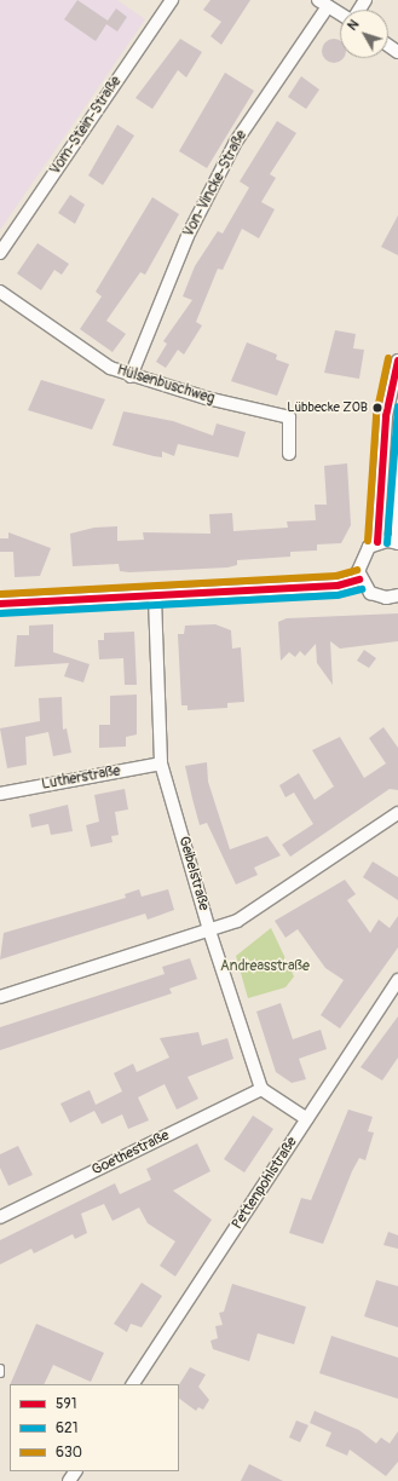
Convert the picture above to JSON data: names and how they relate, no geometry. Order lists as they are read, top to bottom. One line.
{"streets":{"street":["Vom-Stein-Straße","Von-Vincke-Straße","Hülsenbuschweg","Lutherstraße","Geibelstraße","Goethestraße","Pettenpohlstraße"]},"crossings":[["Von-Vincke-Straße","Hülsenbuschweg"],["Lutherstraße","Geibelstraße"],["Geibelstraße","Goethestraße"]],"parks":["Andreasstraße"],"places":["Lübbecke ZOB"],"lines":["transit line 630","transit line 591","transit line 621"],"legend":["591","621","630"],"north":"top left"}
